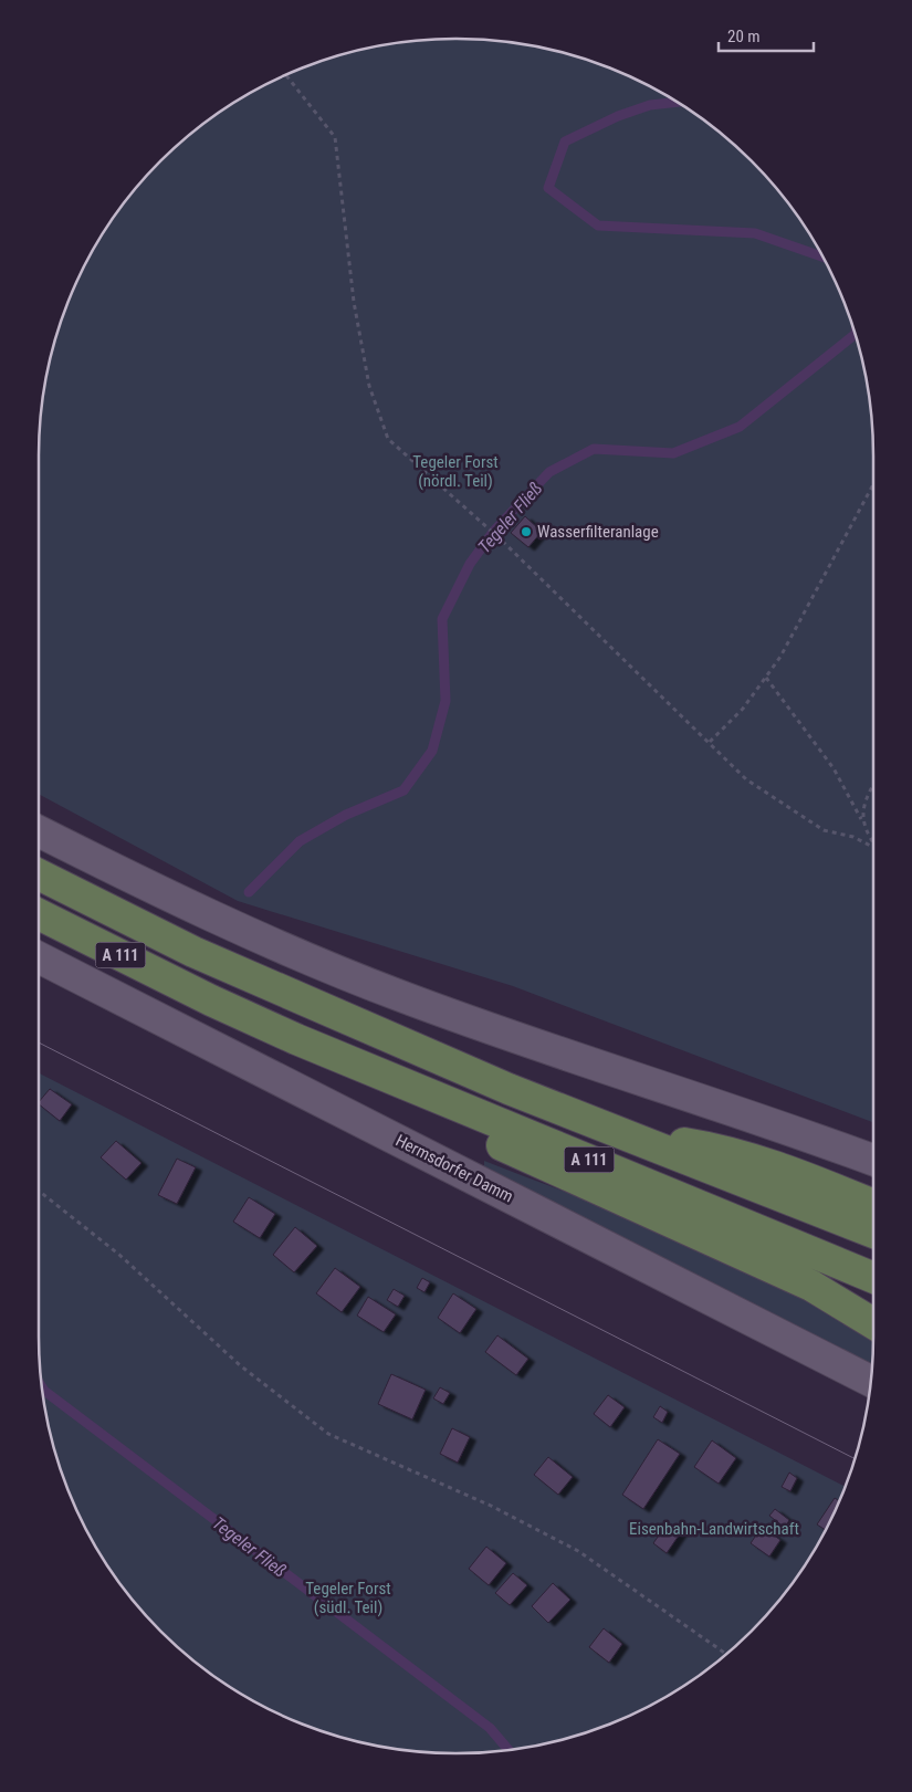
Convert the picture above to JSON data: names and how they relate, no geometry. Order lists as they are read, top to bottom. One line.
{"streets":{"highway":["A 111"],"main road":["Hermsdorfer Damm"]},"water":["Tegeler Fließ"],"parks":["Tegeler Forst (nördl. Teil)","Eisenbahn-Landwirtschaft","Tegeler Forst (südl. Teil)"],"places":["Wasserfilteranlage"],"scale_bar":"20 m"}
